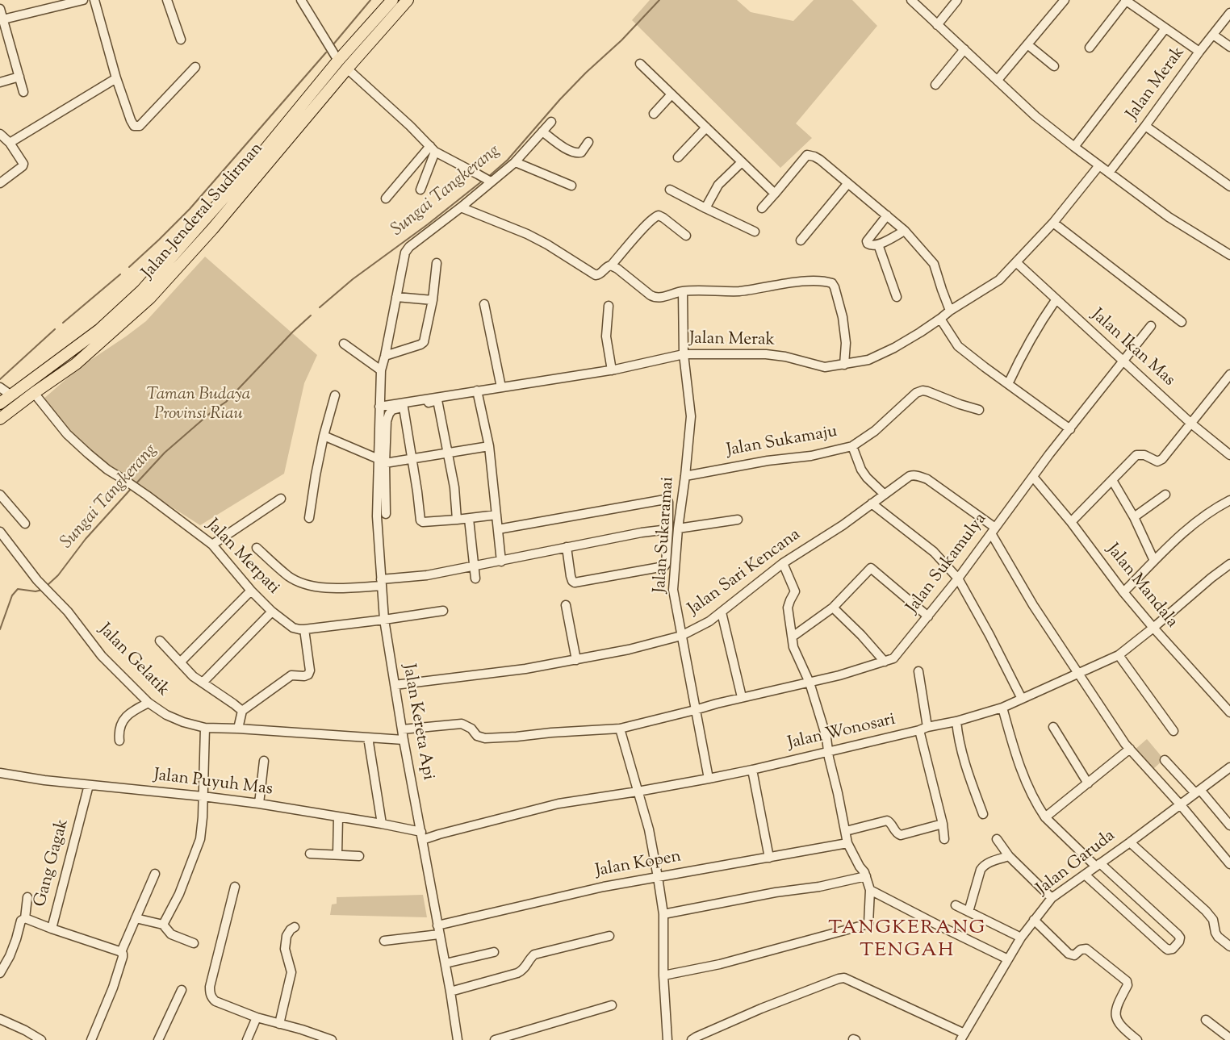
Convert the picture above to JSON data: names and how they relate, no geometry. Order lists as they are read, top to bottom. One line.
{"streets":{"main road":["Jalan Jenderal Sudirman"],"street":["Jalan Merak","Jalan Ikan Mas","Jalan Sukamaju","Jalan Sukaramai","Jalan Merpati","Jalan Sukamulya","Jalan Sari Kencana","Jalan Mandala","Jalan Gelatik","Jalan Kereta Api","Jalan Wonosari","Jalan Puyuh Mas","Gang Gagak","Jalan Garuda","Jalan Kopen"]},"crossings":[["Jalan Merak","Jalan Ikan Mas"],["Jalan Merak","Jalan Sukaramai"],["Jalan Merak","Jalan Kereta Api"],["Jalan Jenderal Sudirman","Jalan Merpati"],["Jalan Ikan Mas","Jalan Sukamulya"],["Jalan Sukamaju","Jalan Sukaramai"],["Jalan Sukaramai","Jalan Sukamulya"],["Jalan Sukaramai","Jalan Sari Kencana"],["Jalan Sukaramai","Jalan Wonosari"],["Jalan Sukamulya","Jalan Sari Kencana"],["Jalan Sukamulya","Jalan Mandala"],["Jalan Sukamulya","Jalan Kereta Api"],["Jalan Sari Kencana","Jalan Kereta Api"],["Jalan Mandala","Jalan Wonosari"],["Jalan Gelatik","Jalan Kereta Api"],["Jalan Kereta Api","Jalan Wonosari"],["Jalan Kereta Api","Jalan Puyuh Mas"],["Jalan Kereta Api","Jalan Kopen"],["Jalan Wonosari","Jalan Puyuh Mas"],["Jalan Puyuh Mas","Gang Gagak"]],"districts":["TANGKERANG TENGAH"],"water":["Sungai Tangkerang"],"parks":["Taman Budaya Provinsi Riau"]}
